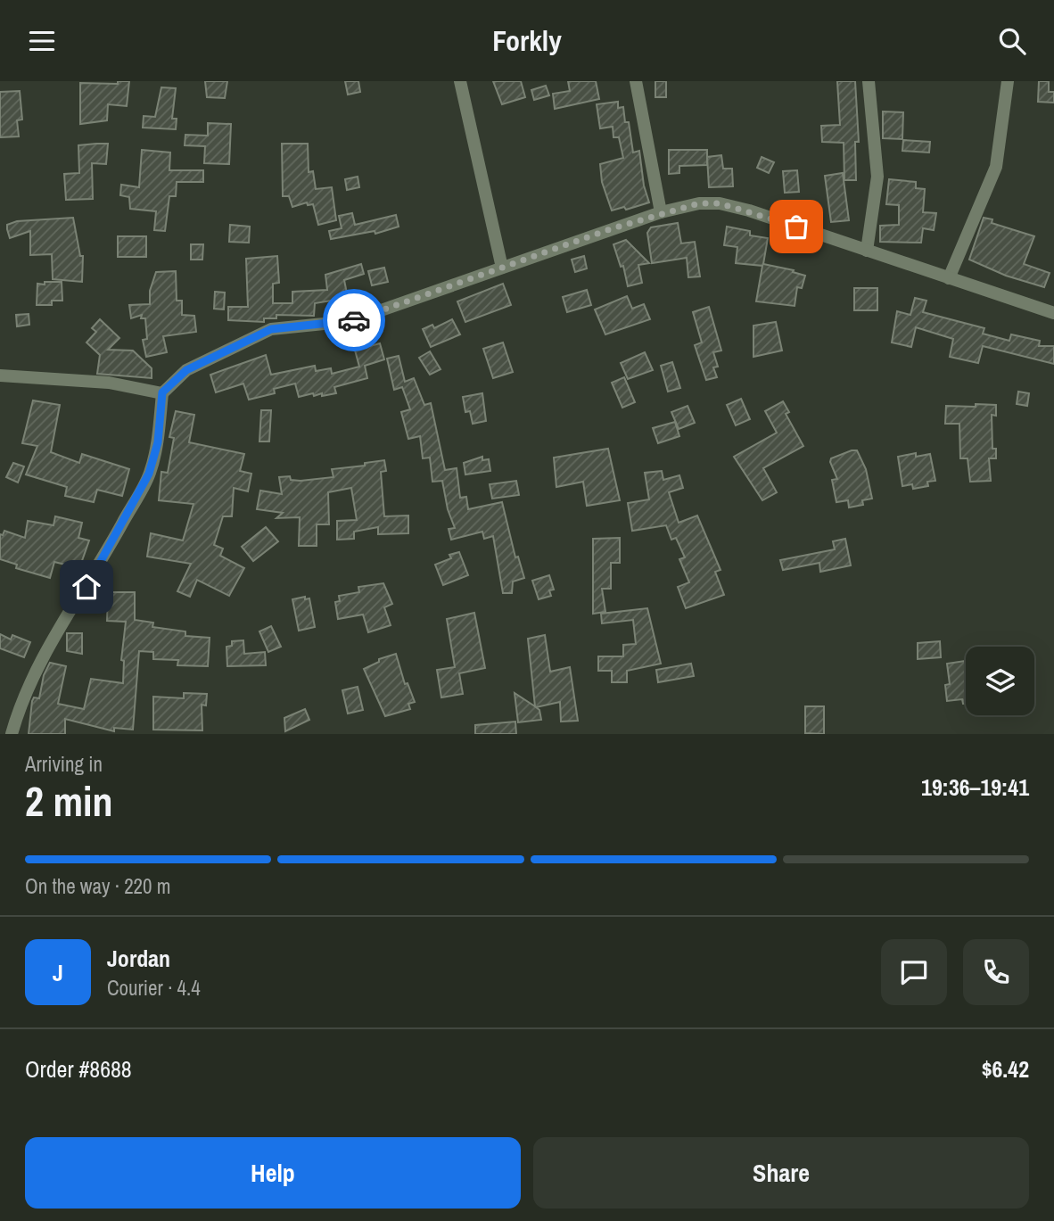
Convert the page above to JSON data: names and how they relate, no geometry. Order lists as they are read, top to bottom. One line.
{"page":{"header":"Forkly","heading":["2 min","Arriving in","19:36–19:41"],"panel":["Jordan","Courier · 4.4","Order #8688","$6.42"],"bar":"On the way · 220 m","round":"J","buttons":["Help","Share"]}}
